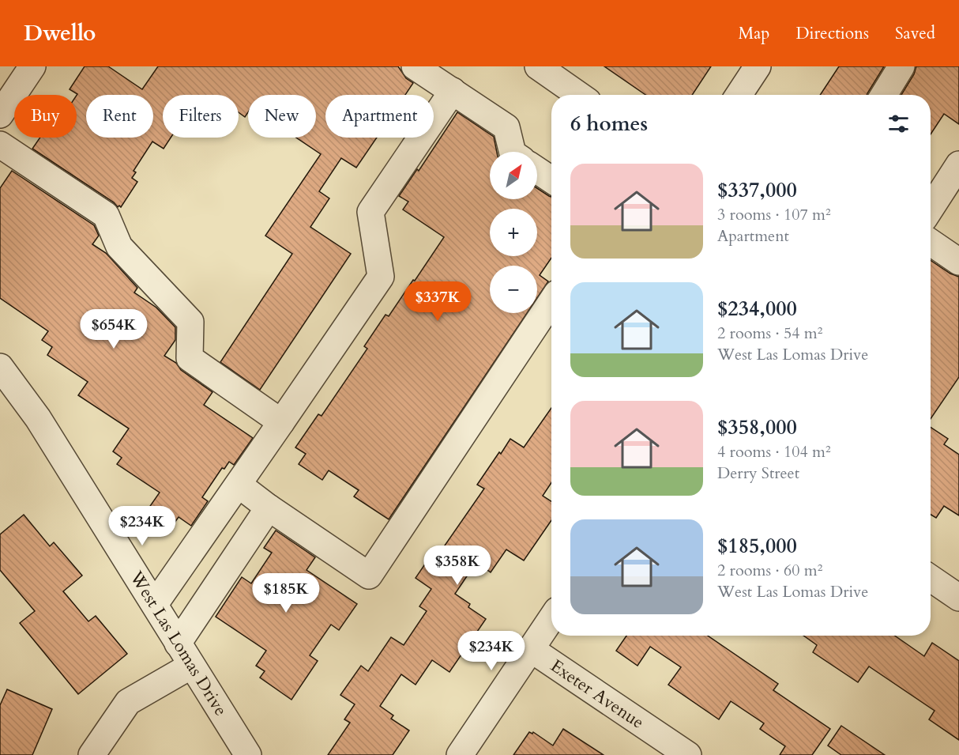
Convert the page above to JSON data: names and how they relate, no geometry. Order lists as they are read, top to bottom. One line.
{"streets":{"street":["West Las Lomas Drive","Exeter Avenue"]},"north":"top right","page":{"header":"Dwello","nav":["Map","Directions","Saved"],"chip":["Buy","Rent","Filters","New","Apartment"],"heading":"6 homes","map_buttons":["+","−"],"list":[{"name":"$337,000","note":"3 rooms · 107 m² · Apartment"},{"name":"$234,000","note":"2 rooms · 54 m² · West Las Lomas Drive"},{"name":"$358,000","note":"4 rooms · 104 m² · Derry Street"},{"name":"$185,000","note":"2 rooms · 60 m² · West Las Lomas Drive"}],"price":["$337K","$654K","$234K","$358K","$185K","$234K"]}}
